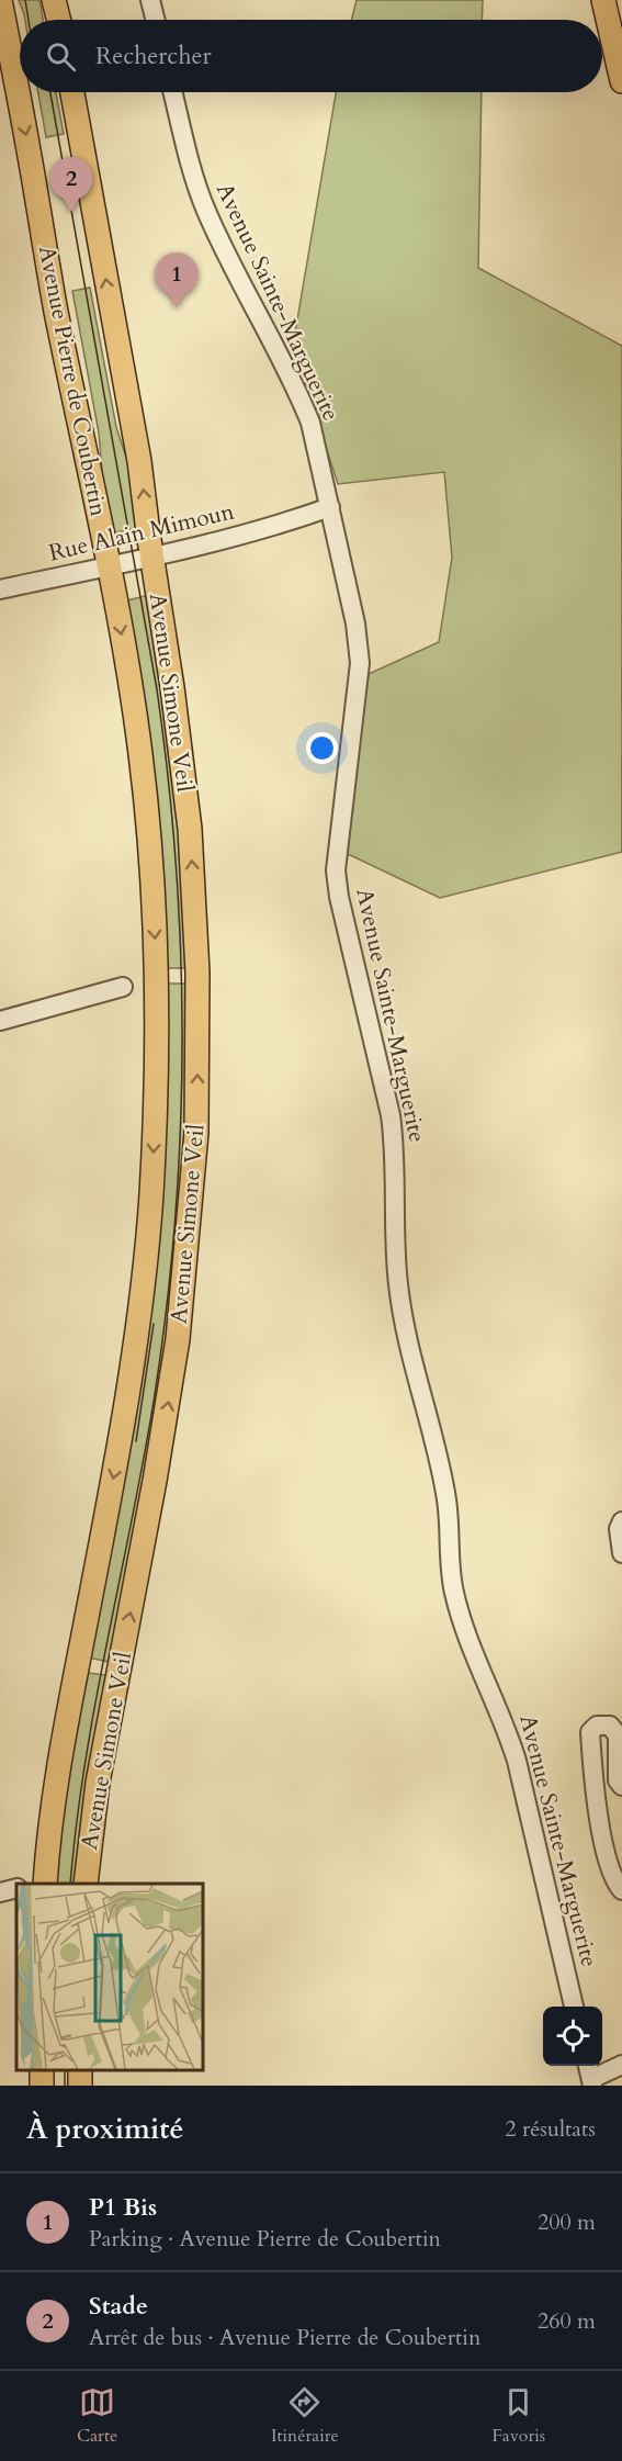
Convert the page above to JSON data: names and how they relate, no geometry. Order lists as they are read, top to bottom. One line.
{"streets":{"main road":["Avenue Pierre de Coubertin","Avenue Simone Veil"],"street":["Avenue Sainte-Marguerite","Rue Alain Mimoun"]},"crossings":[["Avenue Sainte-Marguerite","Rue Alain Mimoun"],["Avenue Pierre de Coubertin","Rue Alain Mimoun"],["Avenue Pierre de Coubertin","Avenue Simone Veil"],["Rue Alain Mimoun","Avenue Simone Veil"]],"page":{"search":"Rechercher","pins":["2","1"],"heading":["À proximité","2 résultats"],"list":[{"mark":"1","name":"P1 Bis","note":"Parking · Avenue Pierre de Coubertin","value":"200 m"},{"mark":"2","name":"Stade","note":"Arrêt de bus · Avenue Pierre de Coubertin","value":"260 m"}],"nav":["Carte","Itinéraire","Favoris"]}}
